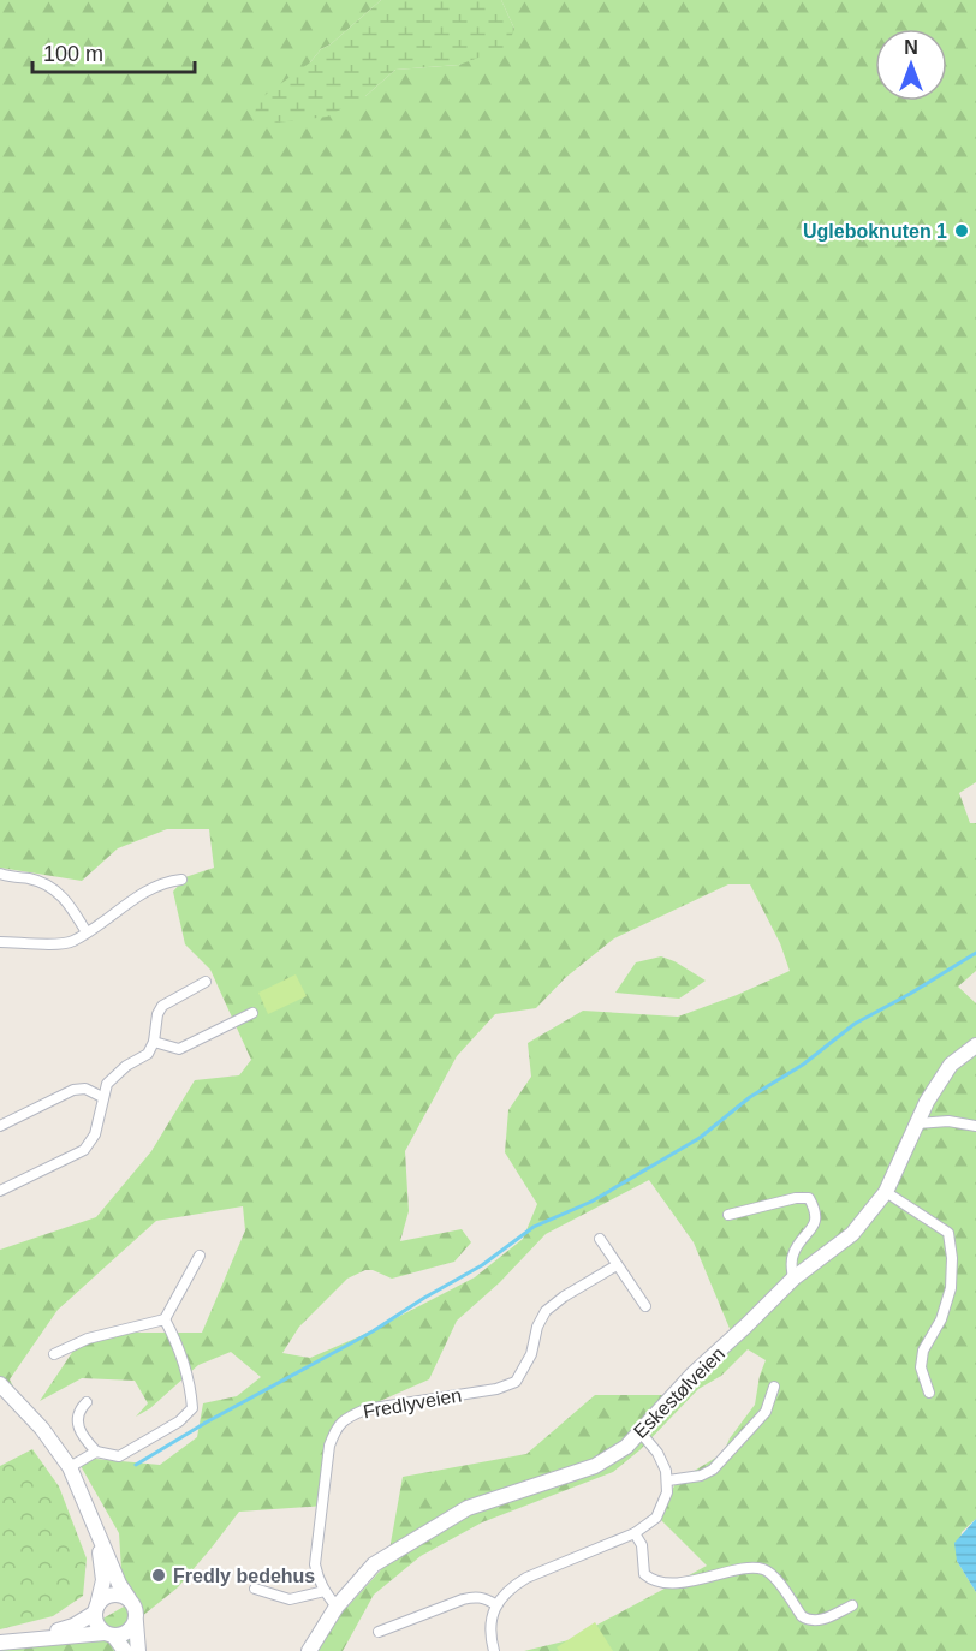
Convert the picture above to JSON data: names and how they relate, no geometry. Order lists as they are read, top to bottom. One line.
{"streets":{"main road":["Eskestølveien"],"street":["Fredlyveien"]},"crossings":[["Eskestølveien","Fredlyveien"]],"places":["Ugleboknuten 1","Fredly bedehus"],"scale_bar":"100 m","north":"top"}
